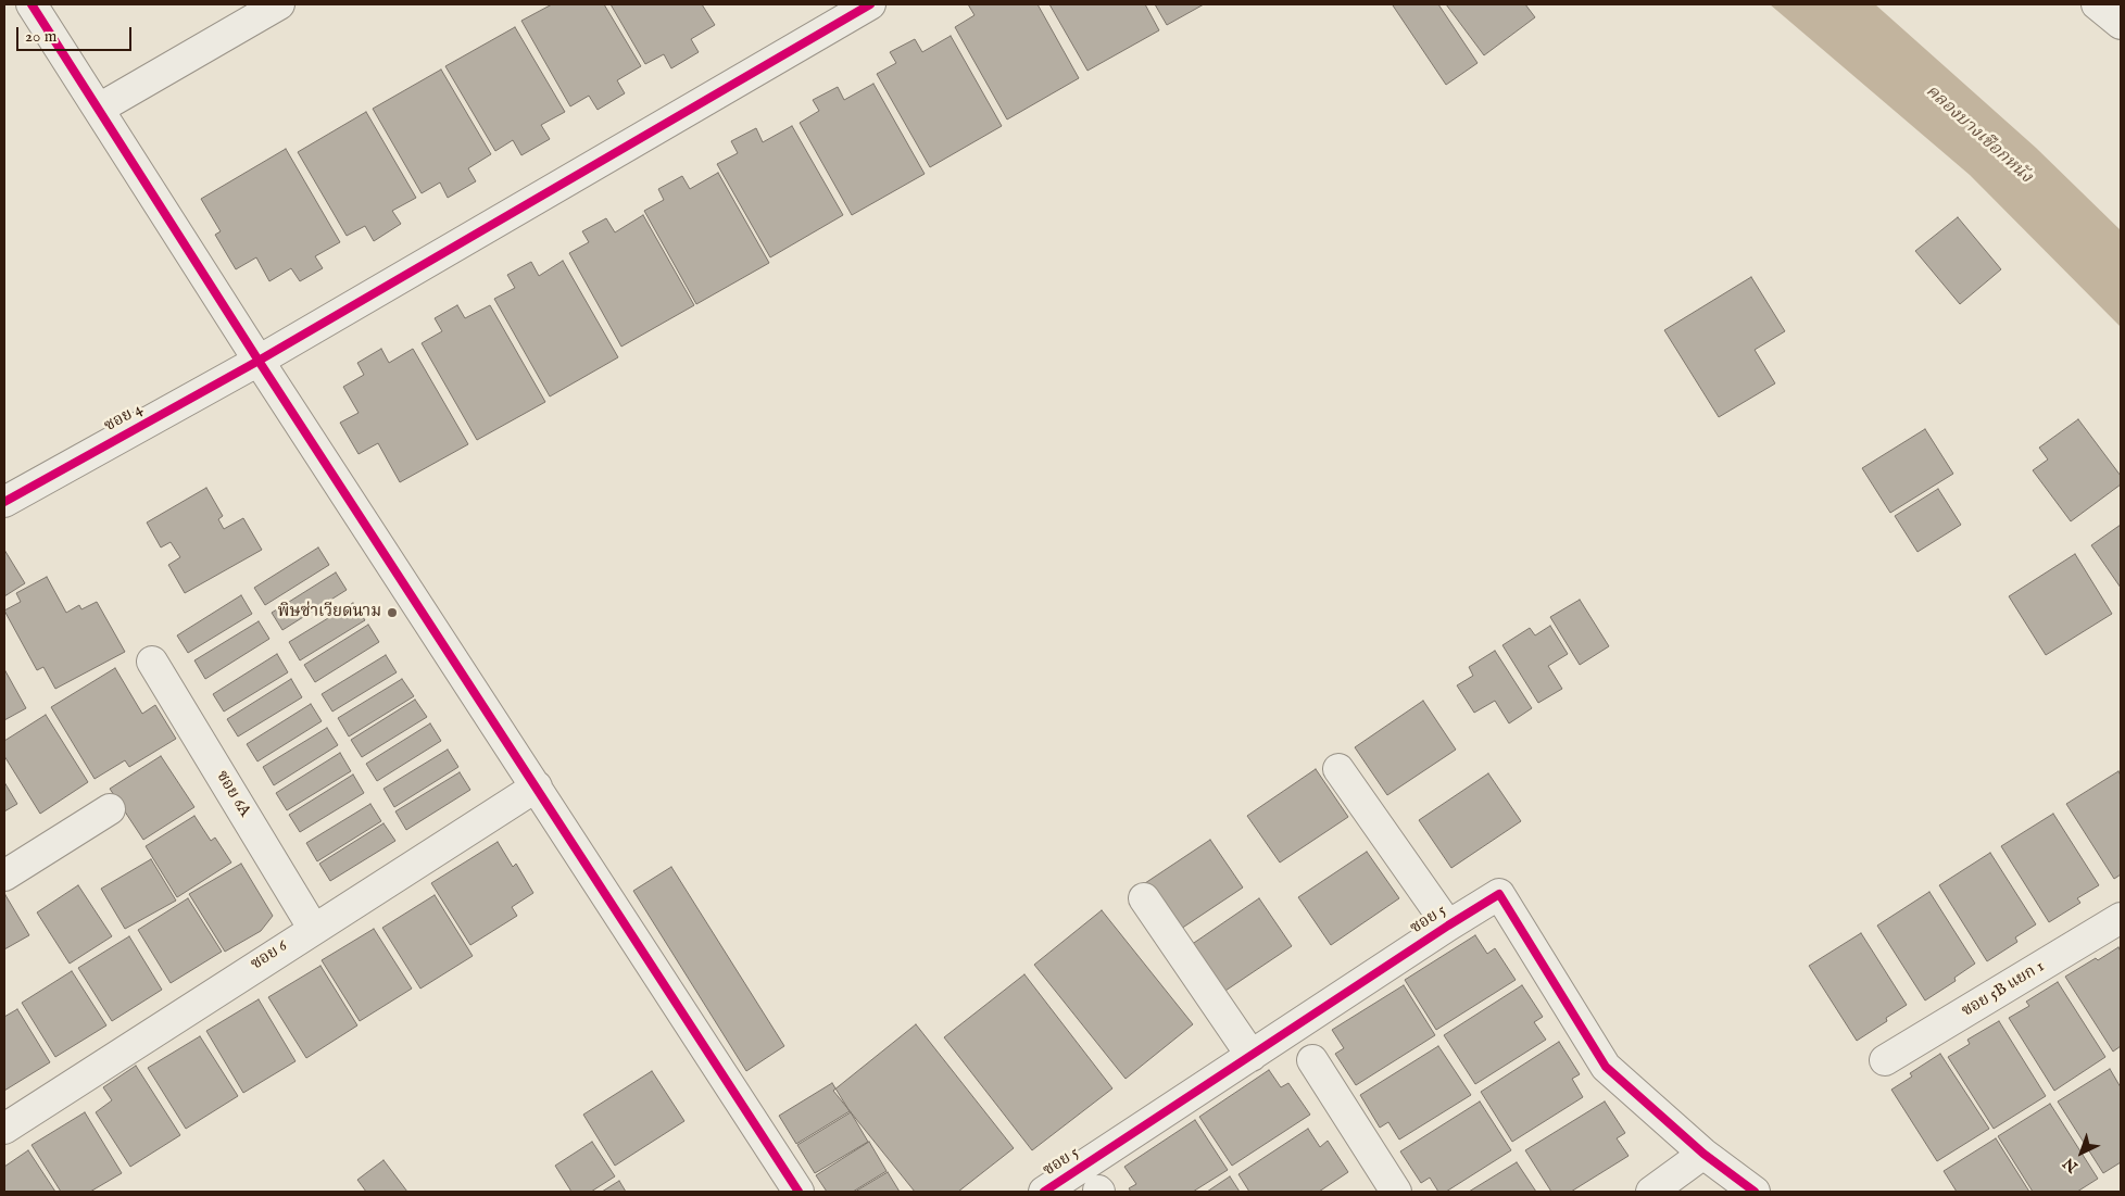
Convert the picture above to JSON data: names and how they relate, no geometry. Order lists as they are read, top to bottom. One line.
{"streets":{"street":["ซอย 4","ซอย 6A","ซอย 5","ซอย 6","ซอย 5B แยก 1"]},"crossings":[["ซอย 6A","ซอย 6"]],"water":["คลองบางเชือกหนัง"],"places":["พิษซ่าเวียดนาม"],"scale_bar":"20 m","north":"bottom left"}
